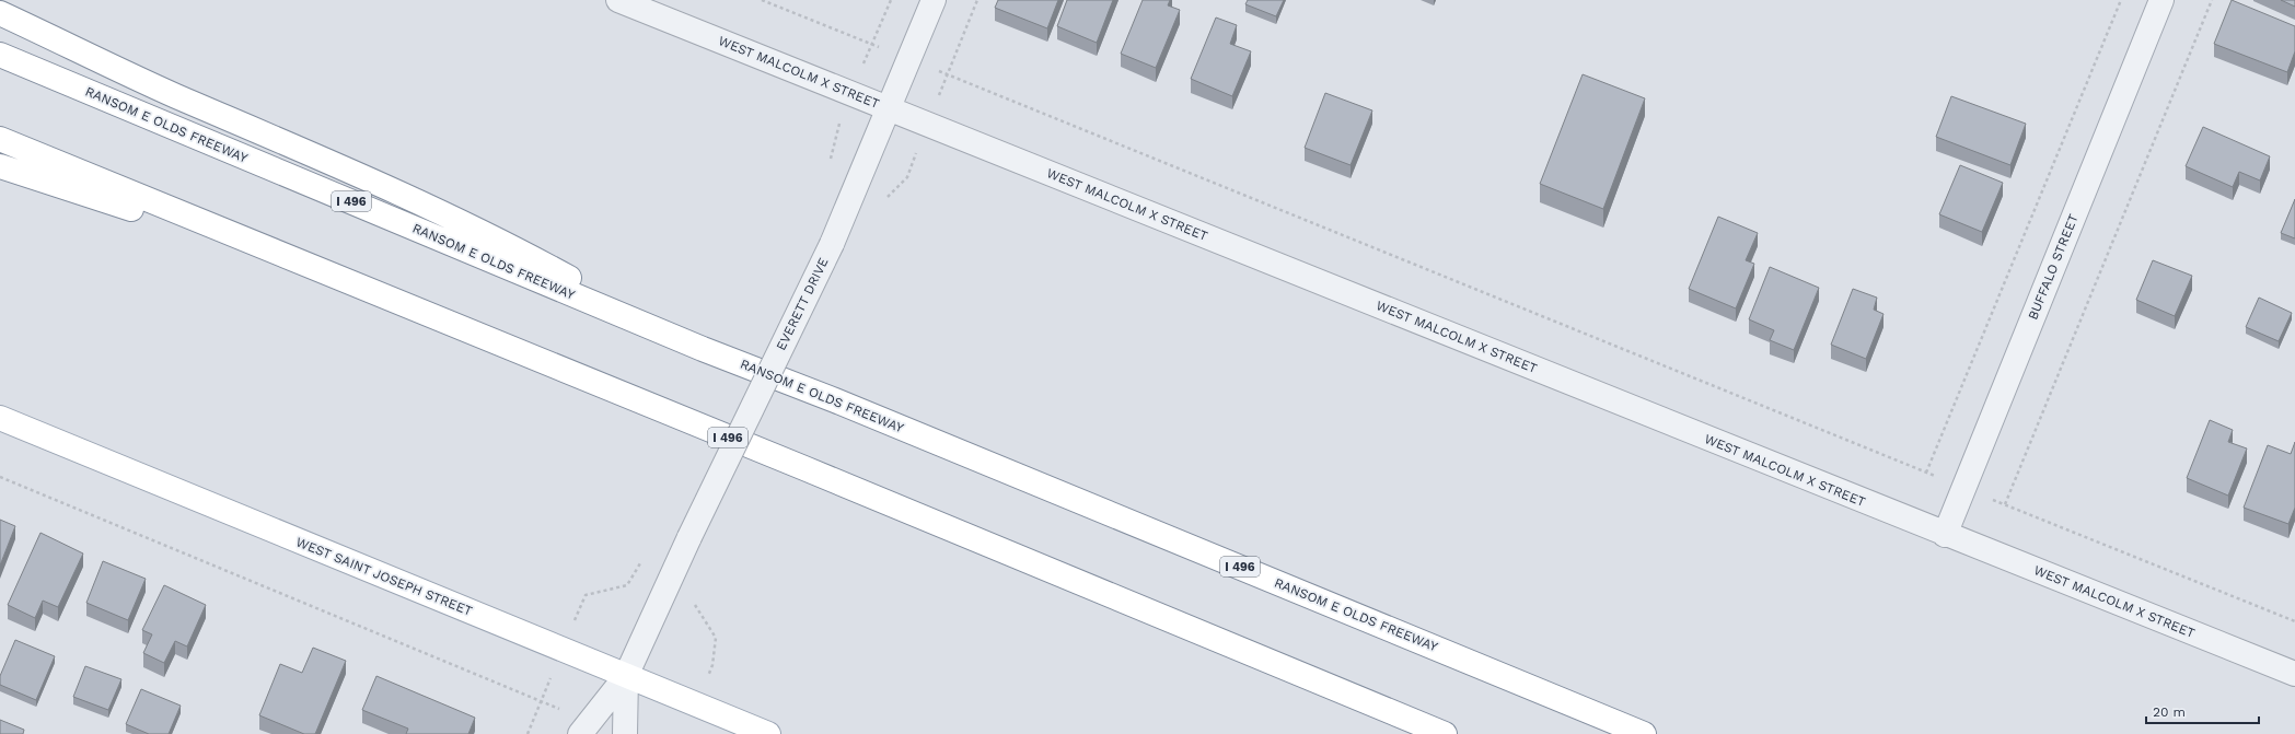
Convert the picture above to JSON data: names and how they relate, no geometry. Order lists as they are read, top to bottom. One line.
{"streets":{"main road":["RANSOM E OLDS FREEWAY","I 496","WEST SAINT JOSEPH STREET"],"street":["WEST MALCOLM X STREET","BUFFALO STREET","EVERETT DRIVE"]},"crossings":[["WEST MALCOLM X STREET","BUFFALO STREET"],["WEST MALCOLM X STREET","EVERETT DRIVE"],["EVERETT DRIVE","WEST SAINT JOSEPH STREET"]],"scale_bar":"20 m"}
